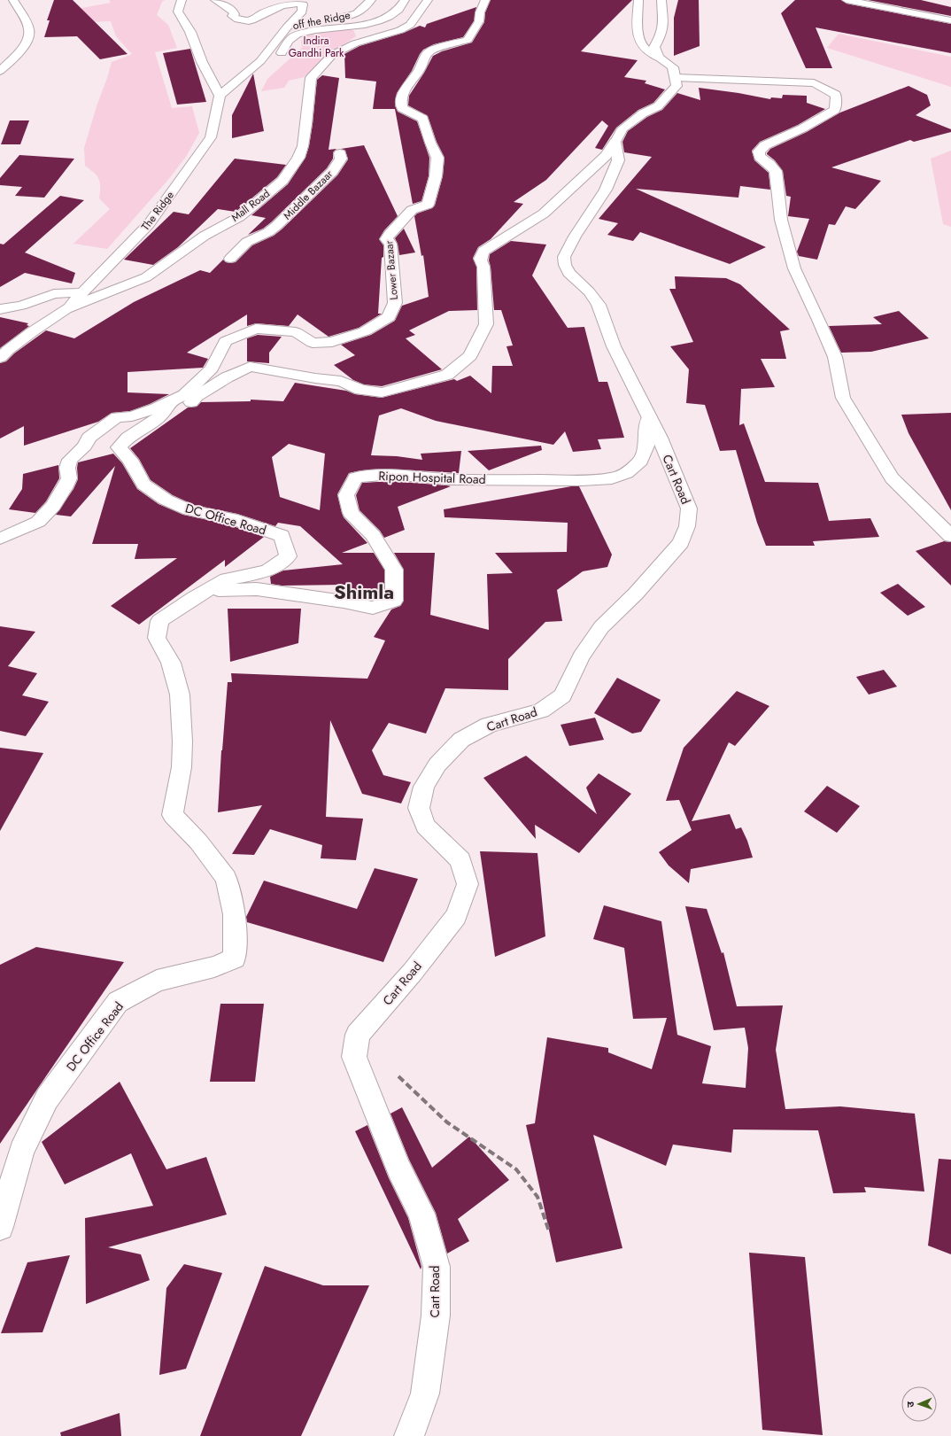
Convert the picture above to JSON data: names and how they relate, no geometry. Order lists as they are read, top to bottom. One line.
{"streets":{"street":["off the Ridge","Middle Bazaar","Mall Road","The Ridge","Lower Bazaar","Ripon Hospital Road","Cart Road","DC Office Road"]},"crossings":[["Mall Road","The Ridge"],["Lower Bazaar","DC Office Road"],["Ripon Hospital Road","Cart Road"],["Ripon Hospital Road","DC Office Road"]],"districts":["Shimla"],"parks":["Indira Gandhi Park"],"north":"left"}
